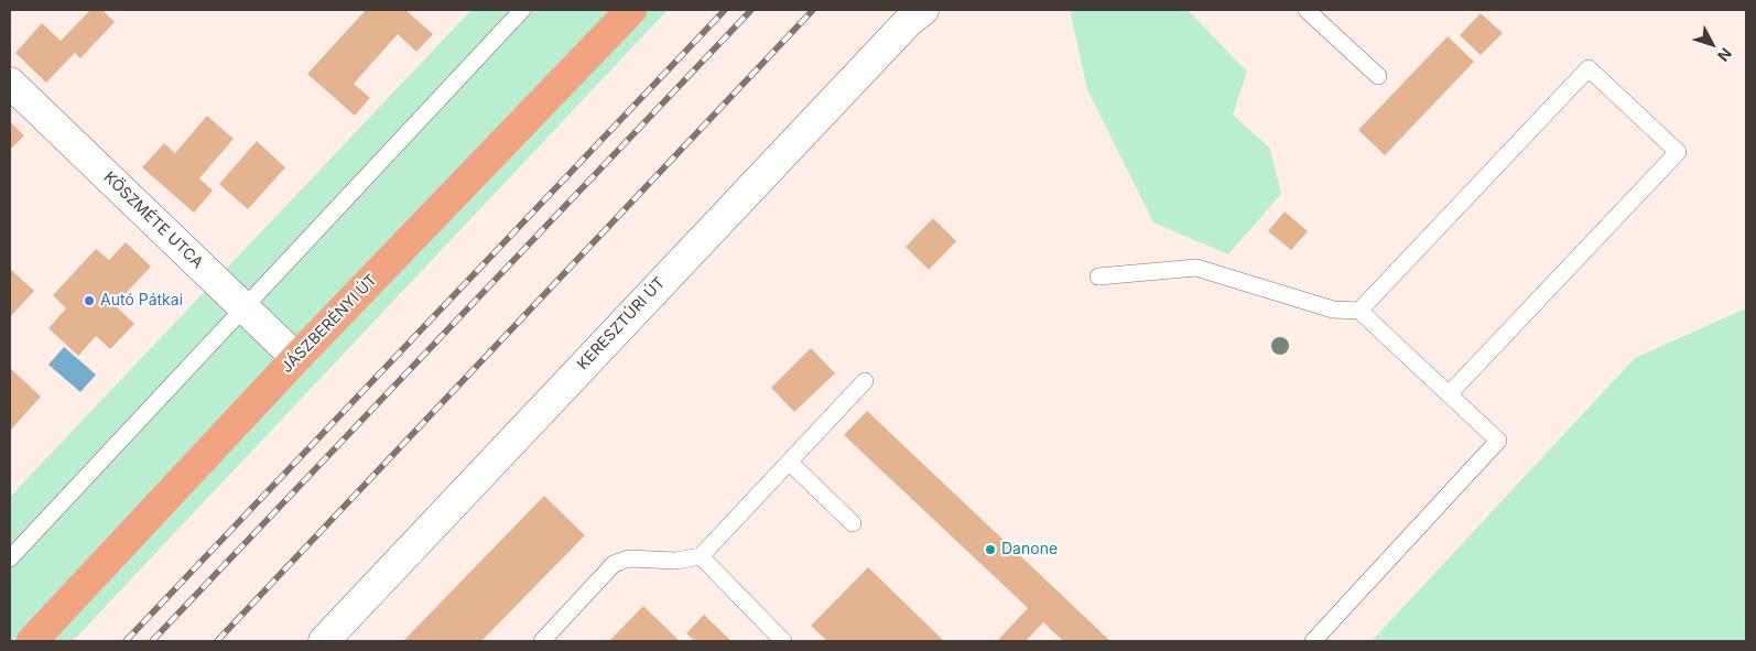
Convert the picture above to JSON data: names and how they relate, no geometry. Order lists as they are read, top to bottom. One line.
{"streets":{"main road":["KÖSZMÉTE UTCA","JÁSZBERÉNYI ÚT","KERESZTÚRI ÚT"]},"crossings":[["KÖSZMÉTE UTCA","JÁSZBERÉNYI ÚT"]],"places":["Autó Pátkai","Danone"],"north":"bottom right"}
